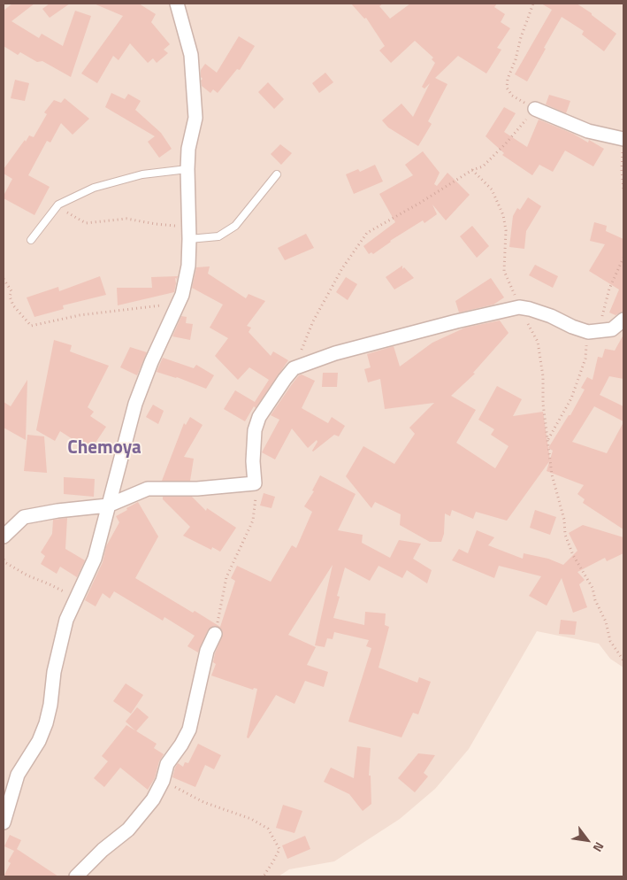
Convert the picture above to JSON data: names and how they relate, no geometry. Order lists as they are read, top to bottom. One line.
{"districts":["Chemoya"],"north":"bottom right"}
